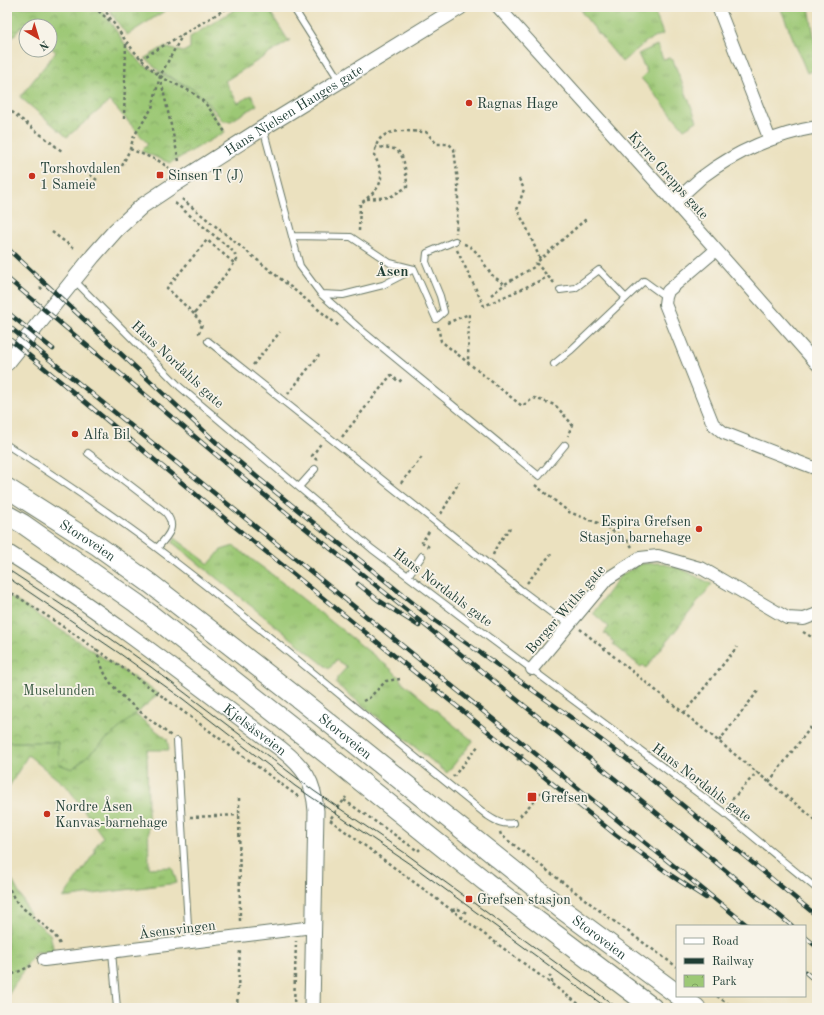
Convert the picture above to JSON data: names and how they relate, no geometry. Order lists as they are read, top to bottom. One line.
{"streets":{"highway":["Storoveien"],"street":["Hans Nielsen Hauges gate","Kyrre Grepps gate","Borger Withs gate","Kjelsåsveien","Åsensvingen"],"lane":["Hans Nordahls gate"]},"crossings":[["Hans Nielsen Hauges gate","Hans Nordahls gate"],["Hans Nordahls gate","Borger Withs gate"],["Kjelsåsveien","Åsensvingen"]],"districts":["Åsen"],"parks":["Muselunden"],"places":{"other":["Ragnas Hage","Torshovdalen 1 Sameie","Alfa Bil","Espira Grefsen Stasjon barnehage","Nordre Åsen Kanvas-barnehage"],"transit":["Sinsen T (J)","Grefsen","Grefsen stasjon"]},"legend":["Road","Railway","Park"],"north":"bottom right"}
